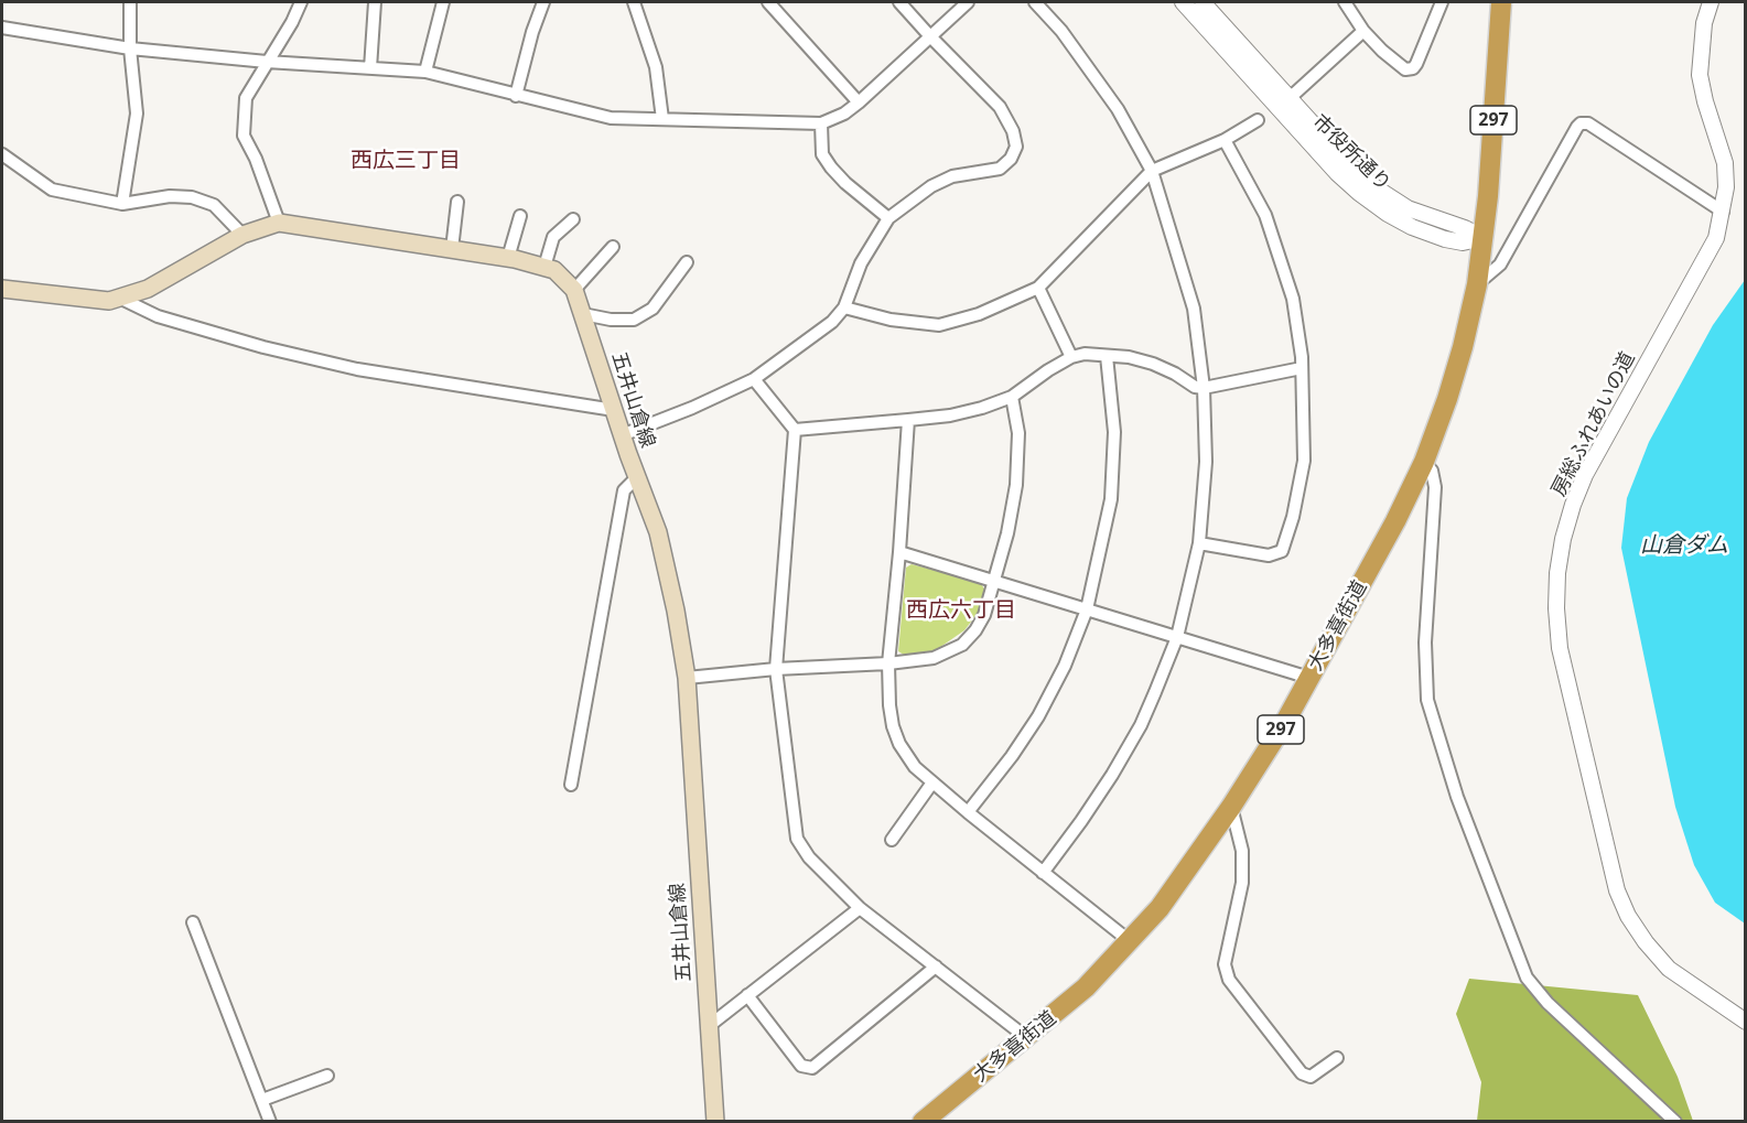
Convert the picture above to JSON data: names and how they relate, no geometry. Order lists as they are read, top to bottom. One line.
{"streets":{"highway":["297","大多喜街道"],"main road":["五井山倉線"],"street":["市役所通り","房総ふれあいの道"]},"crossings":[["市役所通り","大多喜街道"]],"districts":["西広三丁目","西広六丁目"],"water":["山倉ダム"]}
